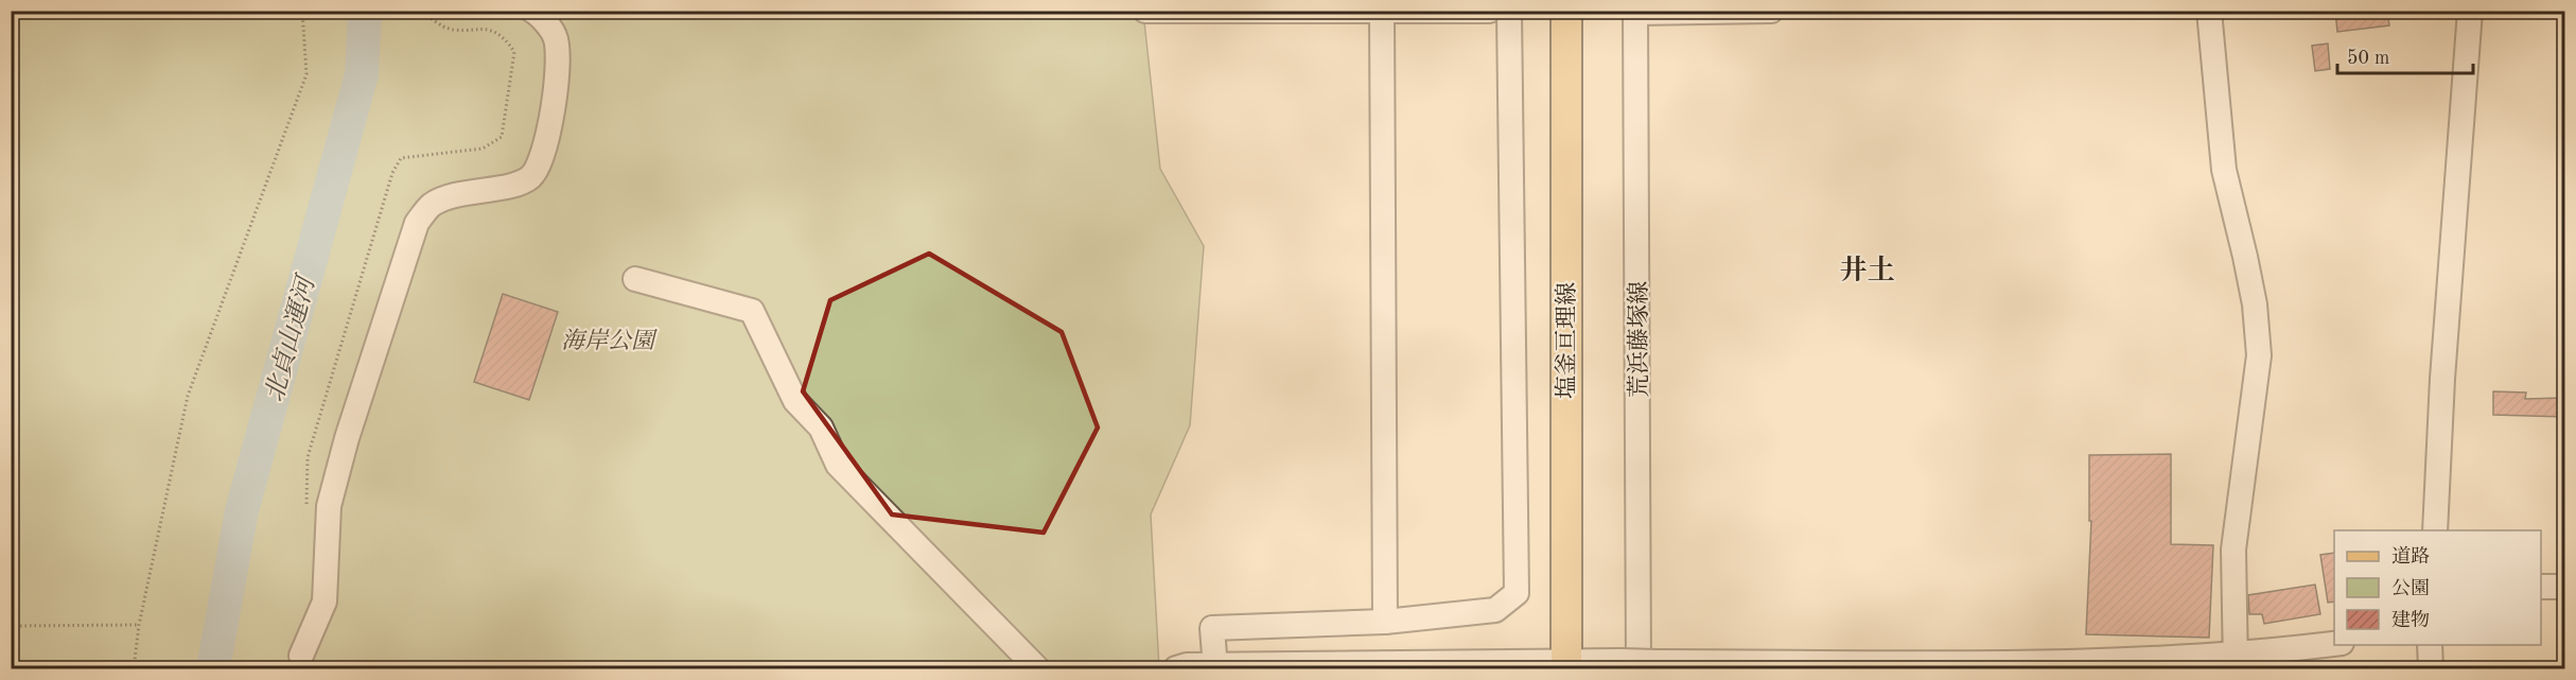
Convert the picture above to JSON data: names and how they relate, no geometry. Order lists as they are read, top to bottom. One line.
{"streets":{"main road":["塩釜亘理線"],"street":["荒浜藤塚線"]},"districts":["井土"],"water":["北貞山運河"],"parks":["海岸公園"],"legend":["道路","公園","建物"],"scale_bar":"50 m"}
